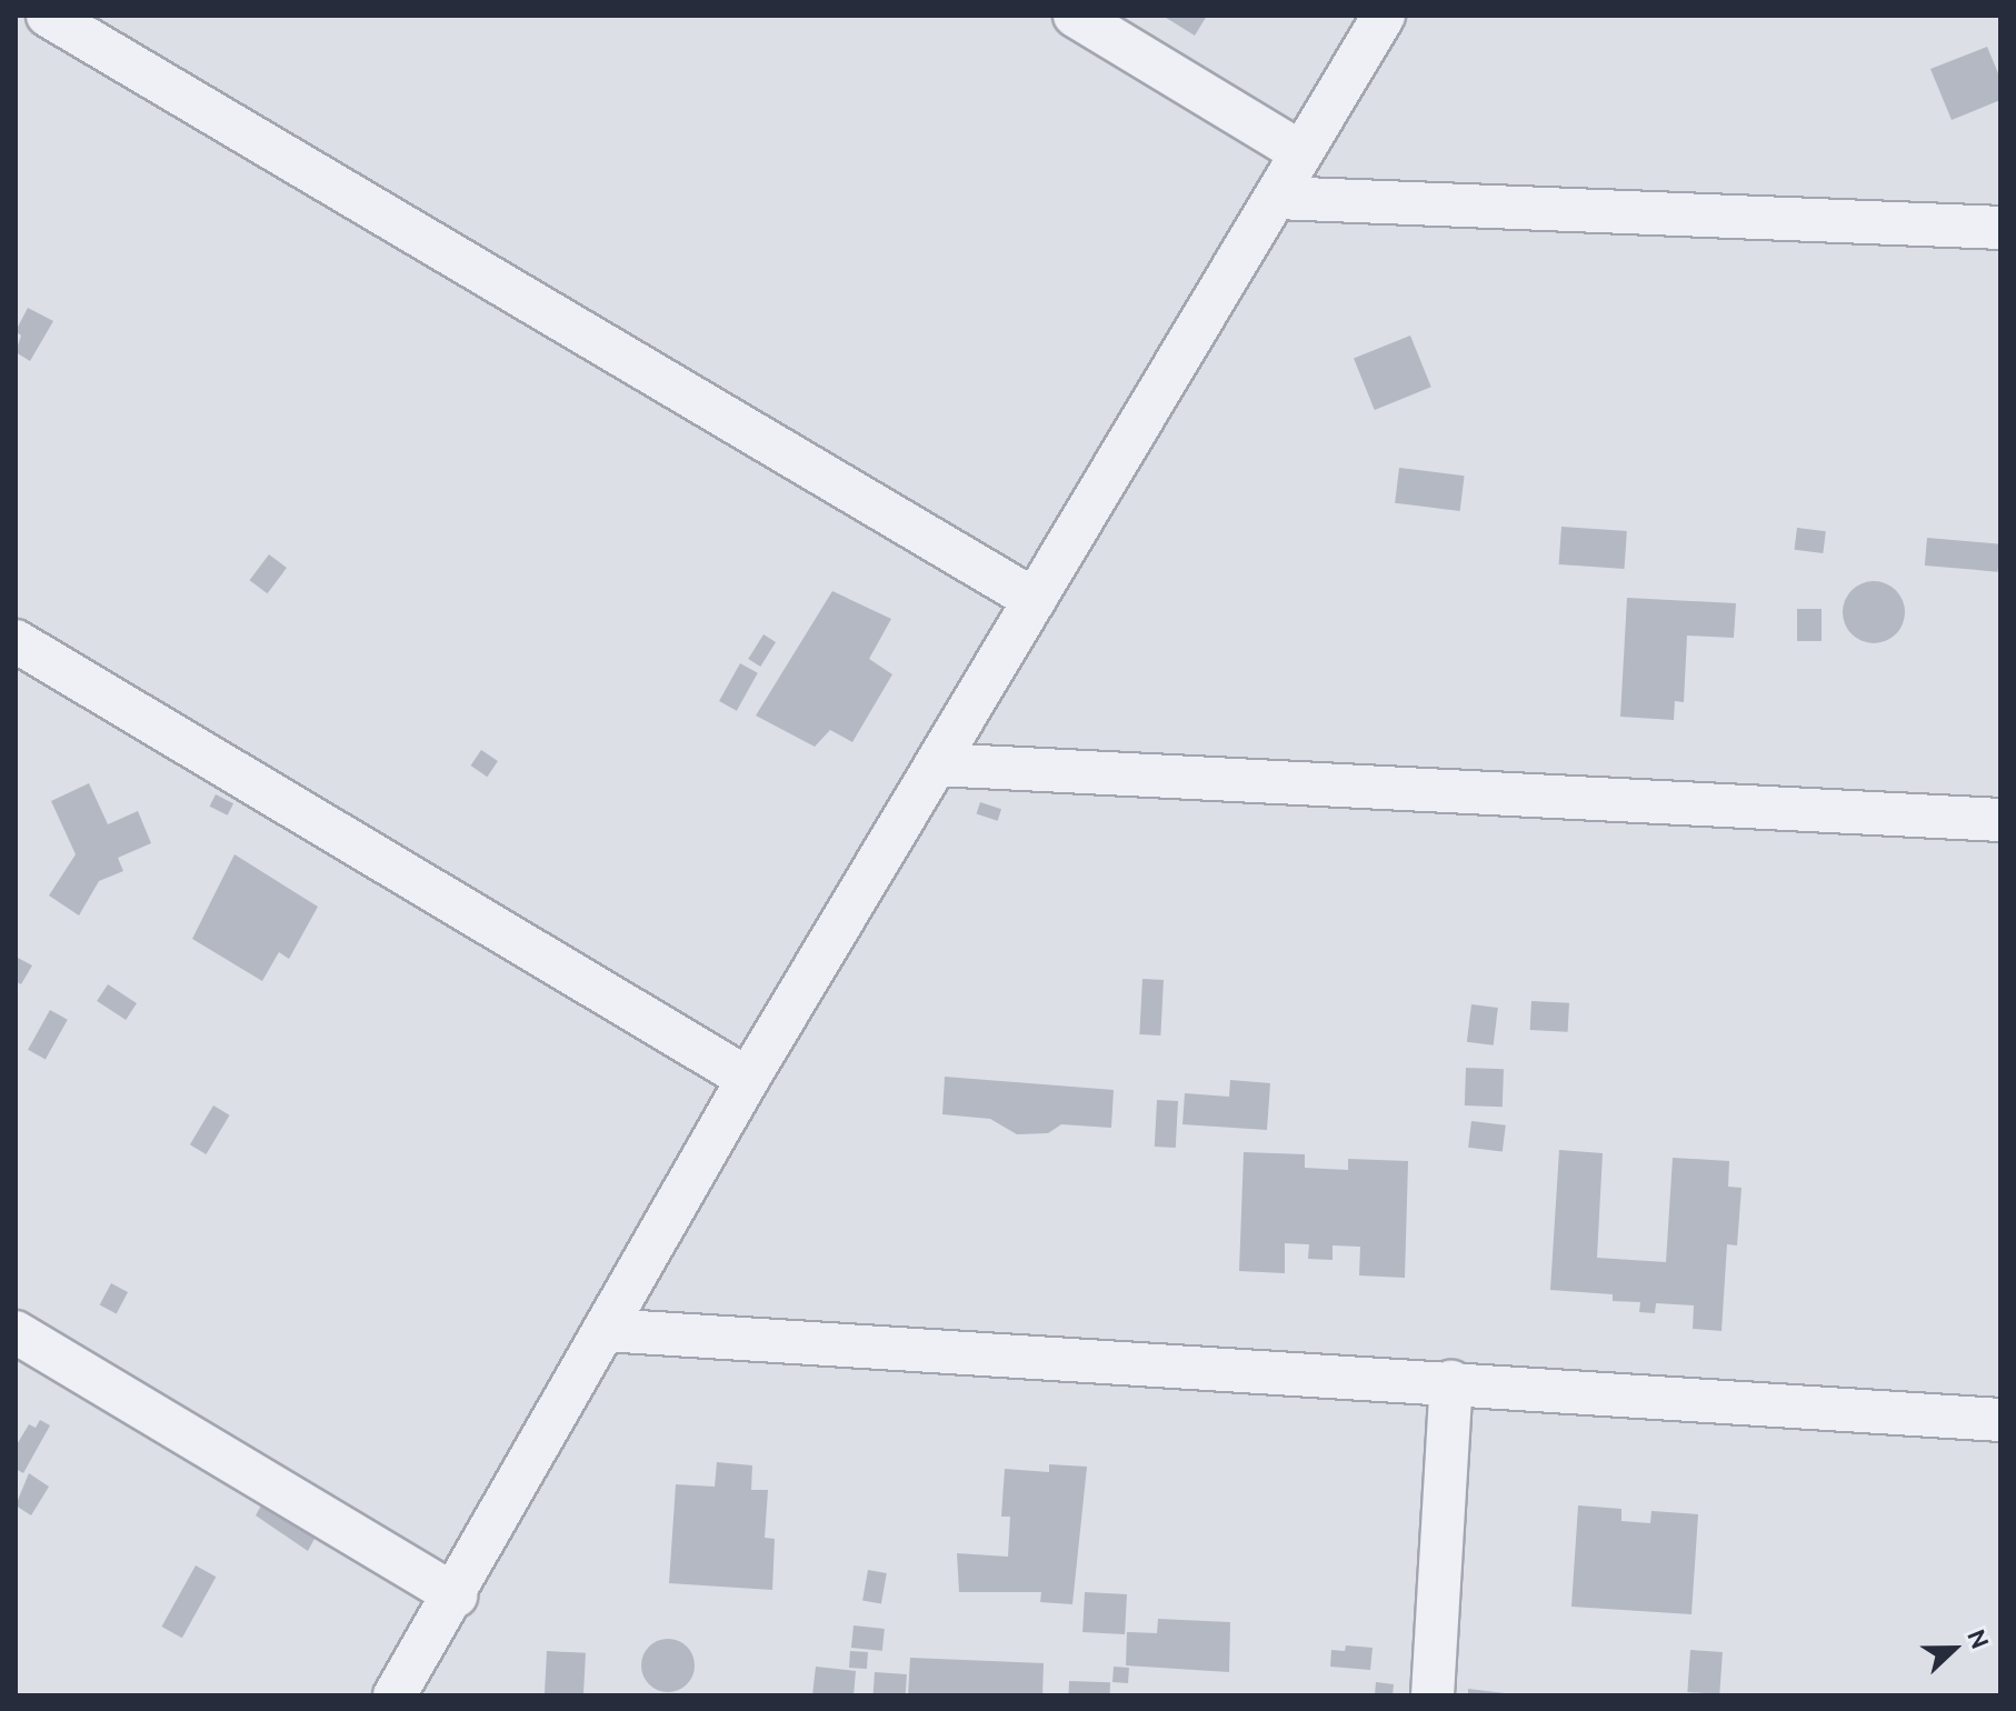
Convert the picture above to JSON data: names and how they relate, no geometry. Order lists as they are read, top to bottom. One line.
{"north":"right"}
